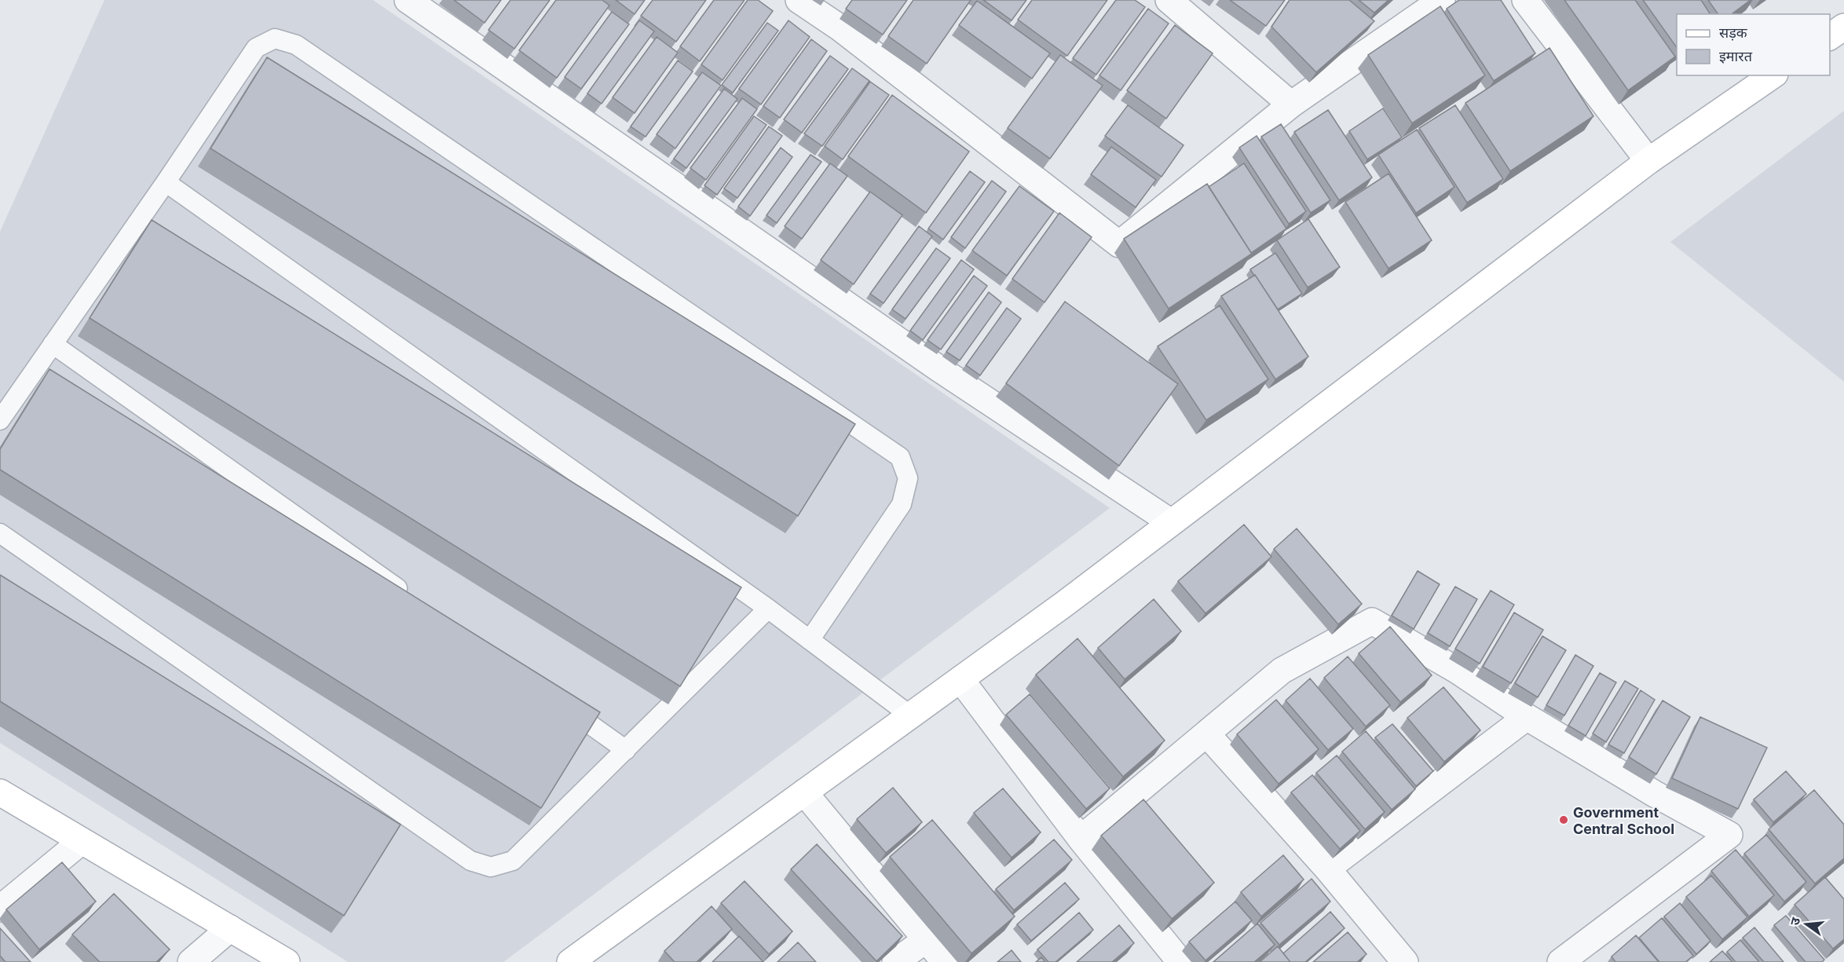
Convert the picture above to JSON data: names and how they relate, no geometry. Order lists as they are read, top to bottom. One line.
{"places":["Government Central School"],"legend":["सड़क","इमारत"],"north":"left"}
